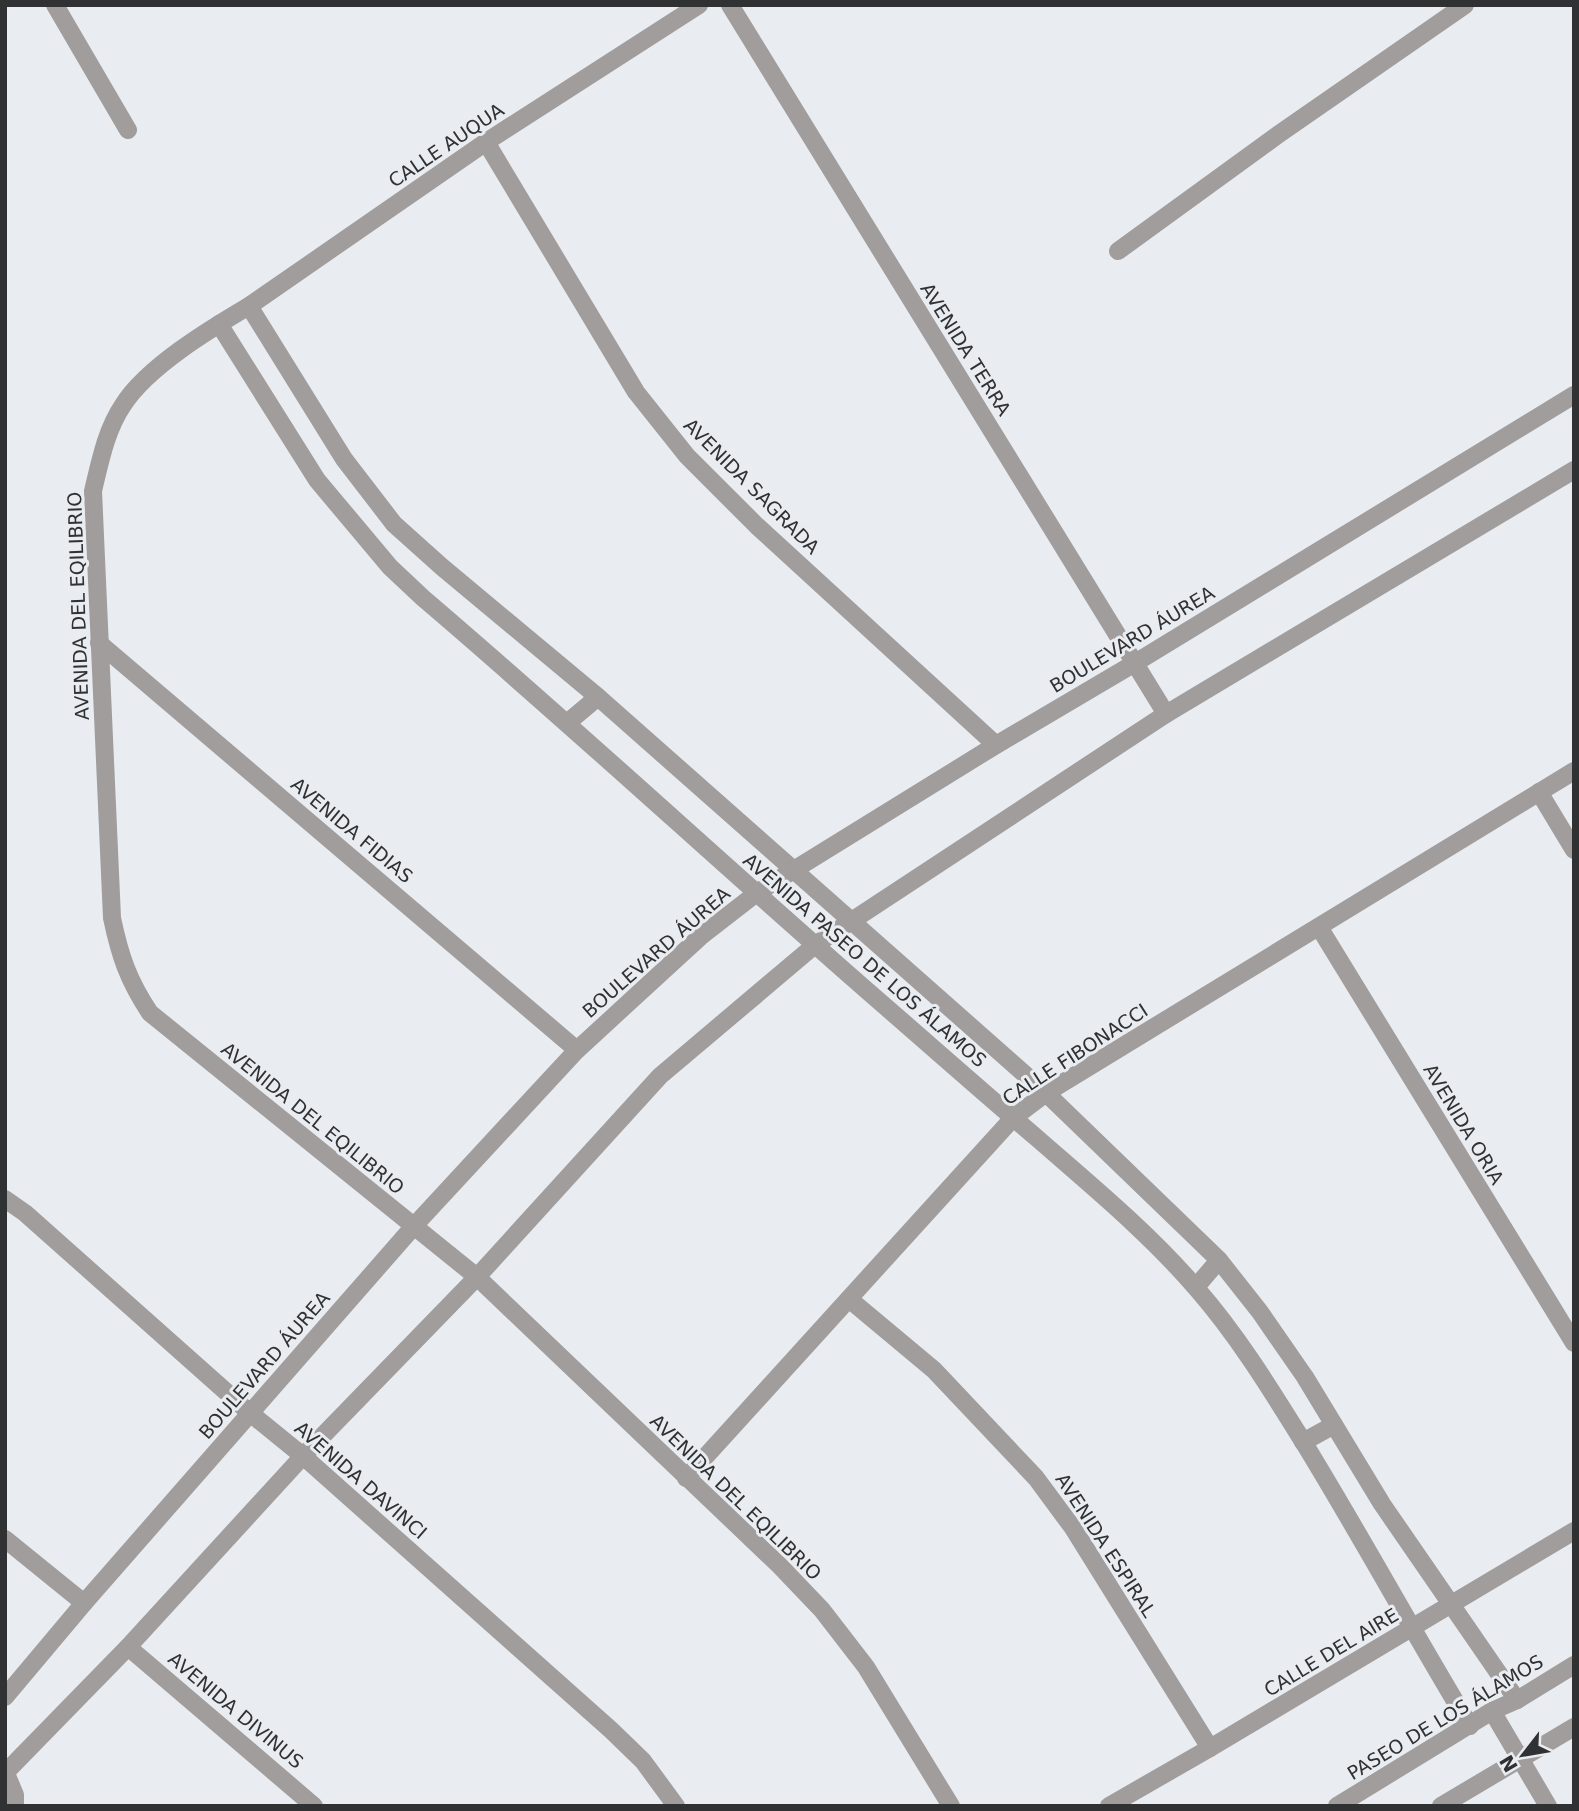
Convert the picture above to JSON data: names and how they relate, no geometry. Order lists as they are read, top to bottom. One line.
{"streets":{"street":["CALLE AUQUA","AVENIDA TERRA","AVENIDA SAGRADA","AVENIDA DEL EQILIBRIO","BOULEVARD ÁUREA","AVENIDA FIDIAS","AVENIDA PASEO DE LOS ÁLAMOS","CALLE FIBONACCI","AVENIDA ORIA","AVENIDA DAVINCI","AVENIDA ESPIRAL","CALLE DEL AIRE","AVENIDA DIVINUS","PASEO DE LOS ÁLAMOS"]},"crossings":[["CALLE AUQUA","AVENIDA SAGRADA"],["CALLE AUQUA","AVENIDA DEL EQILIBRIO"],["CALLE AUQUA","AVENIDA PASEO DE LOS ÁLAMOS"],["AVENIDA TERRA","BOULEVARD ÁUREA"],["AVENIDA SAGRADA","BOULEVARD ÁUREA"],["AVENIDA DEL EQILIBRIO","BOULEVARD ÁUREA"],["AVENIDA DEL EQILIBRIO","AVENIDA FIDIAS"],["AVENIDA DEL EQILIBRIO","AVENIDA PASEO DE LOS ÁLAMOS"],["AVENIDA DEL EQILIBRIO","CALLE FIBONACCI"],["BOULEVARD ÁUREA","AVENIDA FIDIAS"],["BOULEVARD ÁUREA","AVENIDA PASEO DE LOS ÁLAMOS"],["BOULEVARD ÁUREA","AVENIDA DAVINCI"],["AVENIDA PASEO DE LOS ÁLAMOS","CALLE FIBONACCI"],["AVENIDA PASEO DE LOS ÁLAMOS","CALLE DEL AIRE"],["AVENIDA PASEO DE LOS ÁLAMOS","PASEO DE LOS ÁLAMOS"],["CALLE FIBONACCI","AVENIDA ORIA"],["CALLE FIBONACCI","AVENIDA ESPIRAL"],["AVENIDA ESPIRAL","CALLE DEL AIRE"]],"north":"bottom left"}
